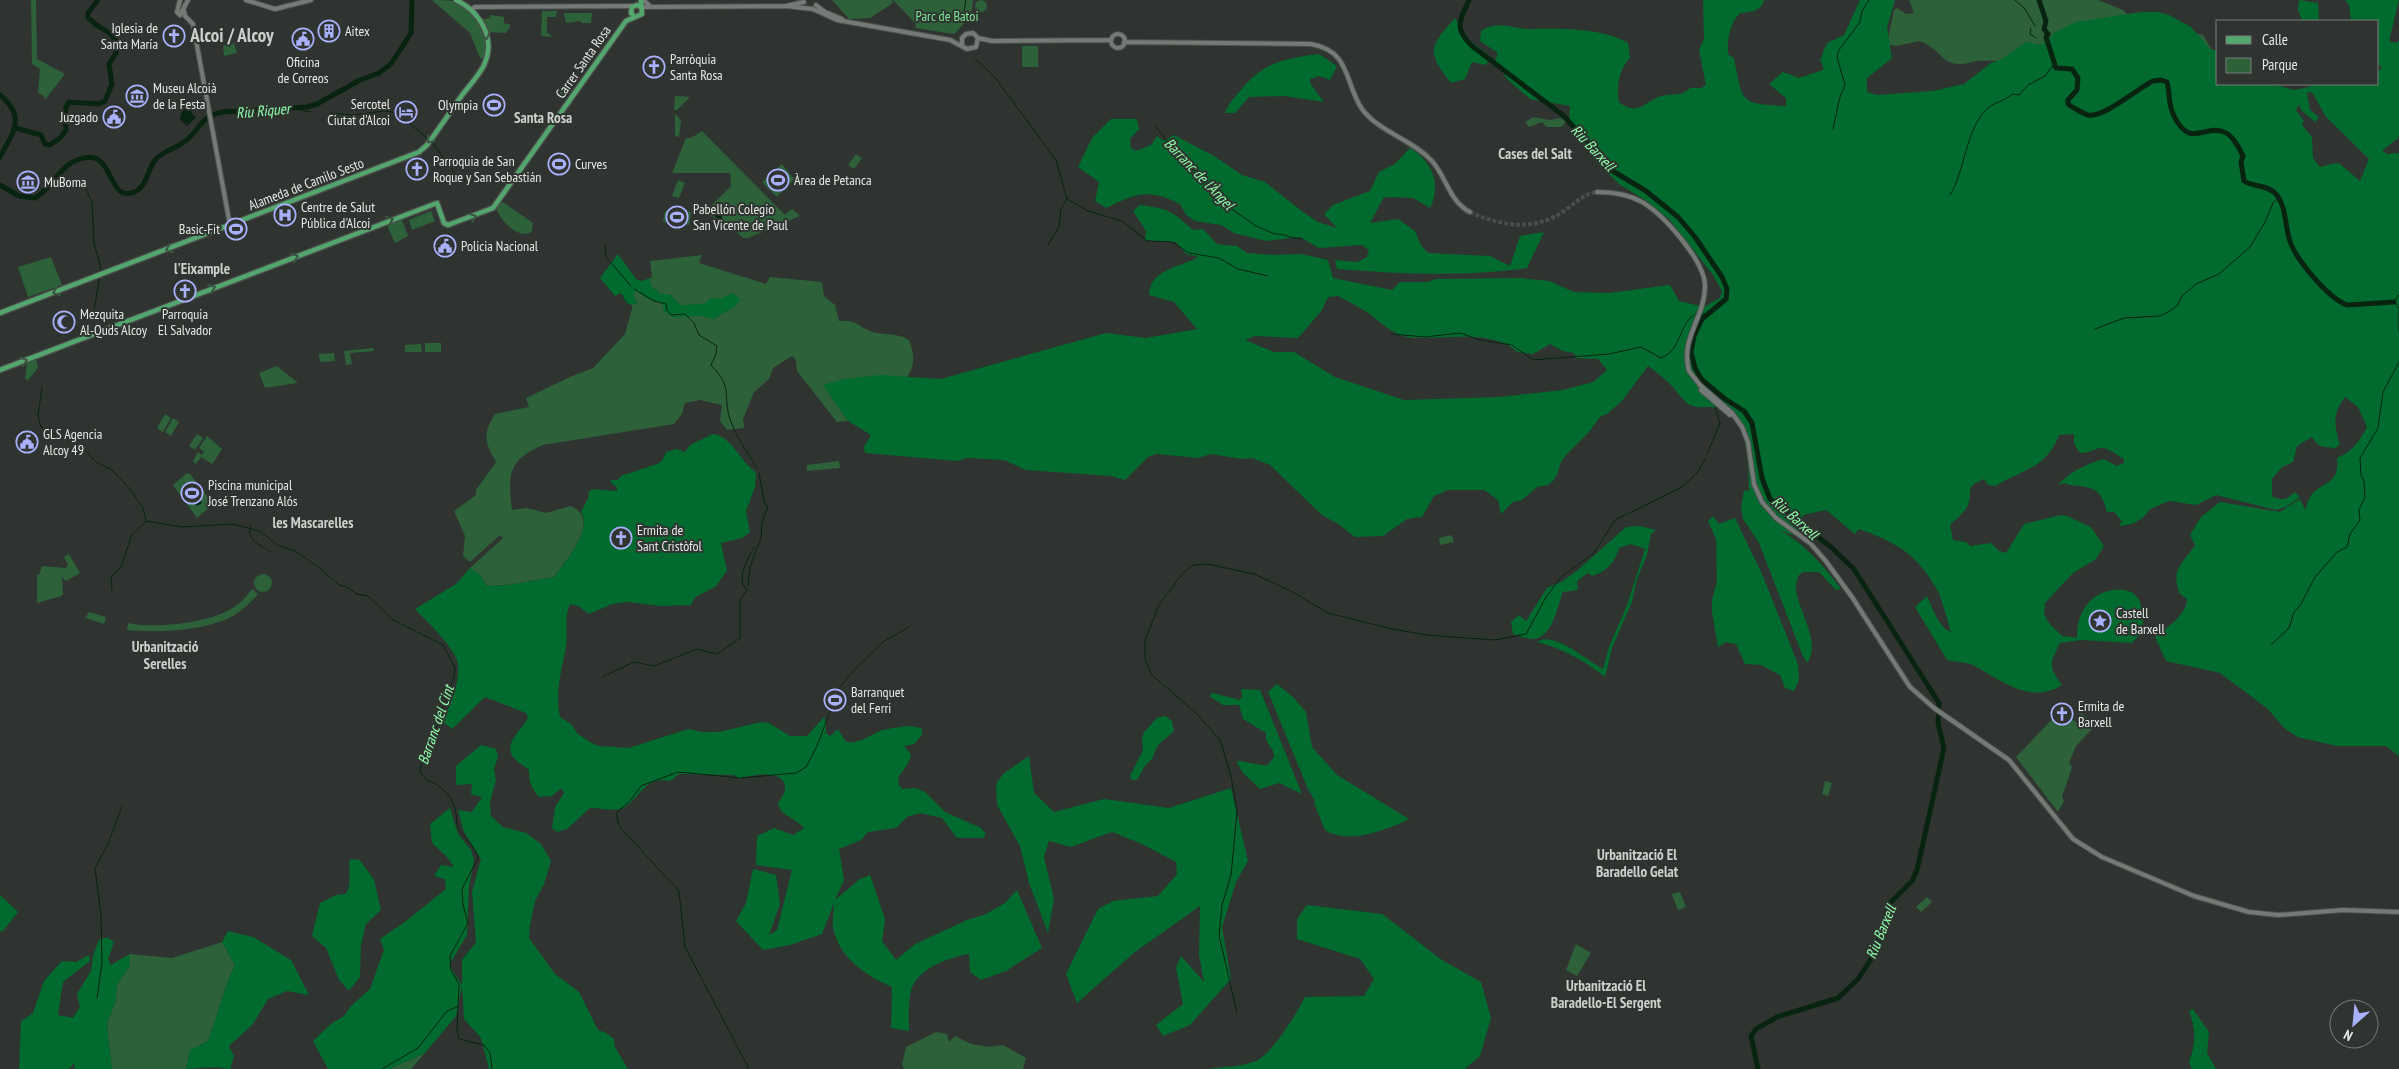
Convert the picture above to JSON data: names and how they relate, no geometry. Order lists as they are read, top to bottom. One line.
{"streets":{"main road":["Carrer Santa Rosa","Alameda de Camilo Sesto"]},"one_way":["Carrer Santa Rosa","Alameda de Camilo Sesto"],"districts":["Alcoi / Alcoy","Santa Rosa","Cases del Salt","l'Eixample","les Mascarelles","Urbanització Serelles","Urbanització El Baradello Gelat","Urbanització El Baradello-El Sergent"],"water":["Riu Riquer","Riu Barxell","Barranc de l'Àngel","Barranc del Cint"],"parks":["Parc de Batoi"],"places":{"building":["Aitex"],"church":["Iglesia de Santa María","Parròquia Santa Rosa","Parroquia de San Roque y San Sebastián","Parroquia El Salvador","Ermita de Sant Cristòfol","Ermita de Barxell"],"public building":["Oficina de Correos","Juzgado","Policia Nacional","GLS Agencia Alcoy 49"],"museum":["Museu Alcoià de la Festa","MuBoma"],"sports":["Olympia","Curves","Àrea de Petanca","Pabellón Colegio San Vicente de Paul","Basic-Fit","Piscina municipal José Trenzano Alós","Barranquet del Ferri"],"hotel":["Sercotel Ciutat d'Alcoi"],"hospital":["Centre de Salut Pública d'Alcoi"],"mosque":["Mezquita Al-Quds Alcoy"],"place":["Castell de Barxell"]},"legend":["Calle","Parque"],"north":"bottom left"}
